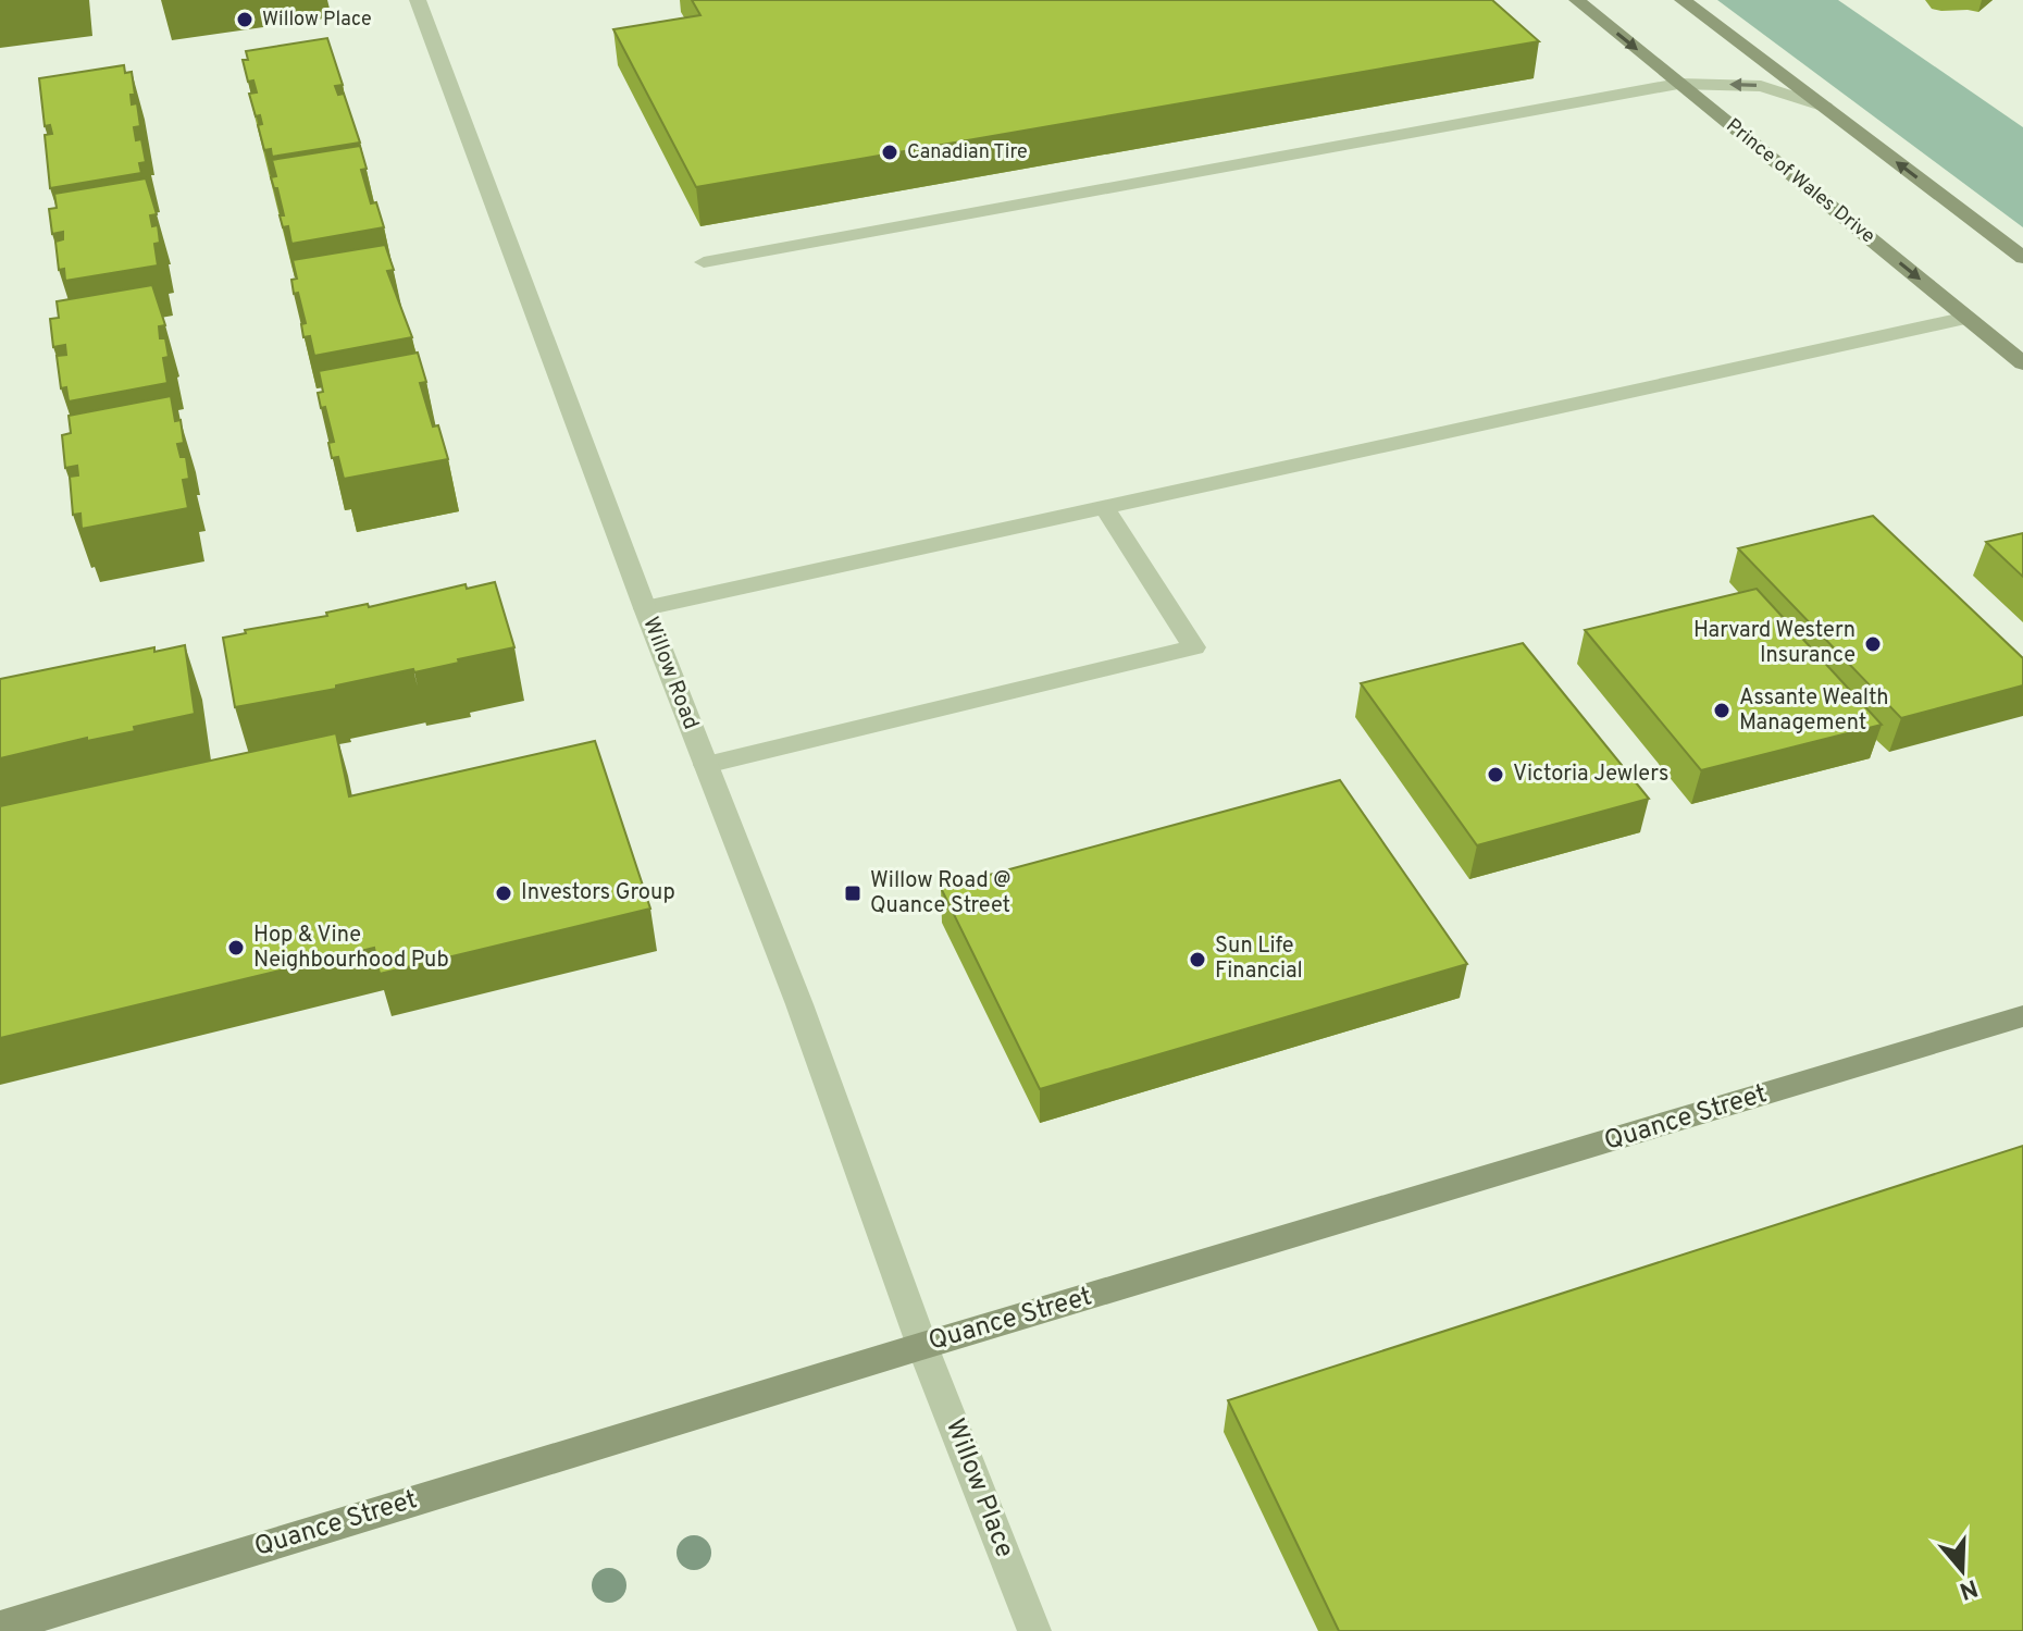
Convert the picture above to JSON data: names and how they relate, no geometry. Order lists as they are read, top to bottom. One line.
{"streets":{"main road":["Prince of Wales Drive","Quance Street"],"street":["Willow Road","Willow Place"]},"crossings":[["Willow Road","Quance Street"],["Willow Road","Willow Place"],["Quance Street","Willow Place"]],"places":{"other":["Willow Place","Canadian Tire","Harvard Western Insurance","Assante Wealth Management","Victoria Jewlers","Investors Group","Hop & Vine Neighbourhood Pub","Sun Life Financial"],"transit":["Willow Road @ Quance Street"]},"north":"bottom"}
